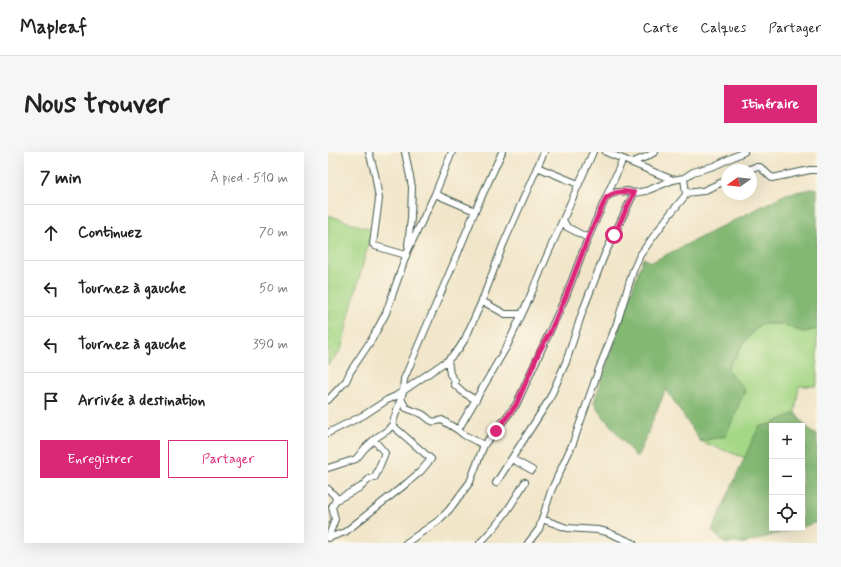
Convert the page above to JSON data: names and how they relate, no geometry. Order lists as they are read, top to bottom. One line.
{"north":"left","page":{"header":"Mapleaf","nav":["Carte","Calques","Partager"],"buttons":["Itinéraire",["Enregistrer","Partager"]],"title":"Nous trouver","heading":["7 min","À pied · 510 m"],"list":[["Continuez","70 m"],["Tournez à gauche","50 m"],["Tournez à gauche","390 m"],"Arrivée à destination"],"map_buttons":["+","−"]}}
